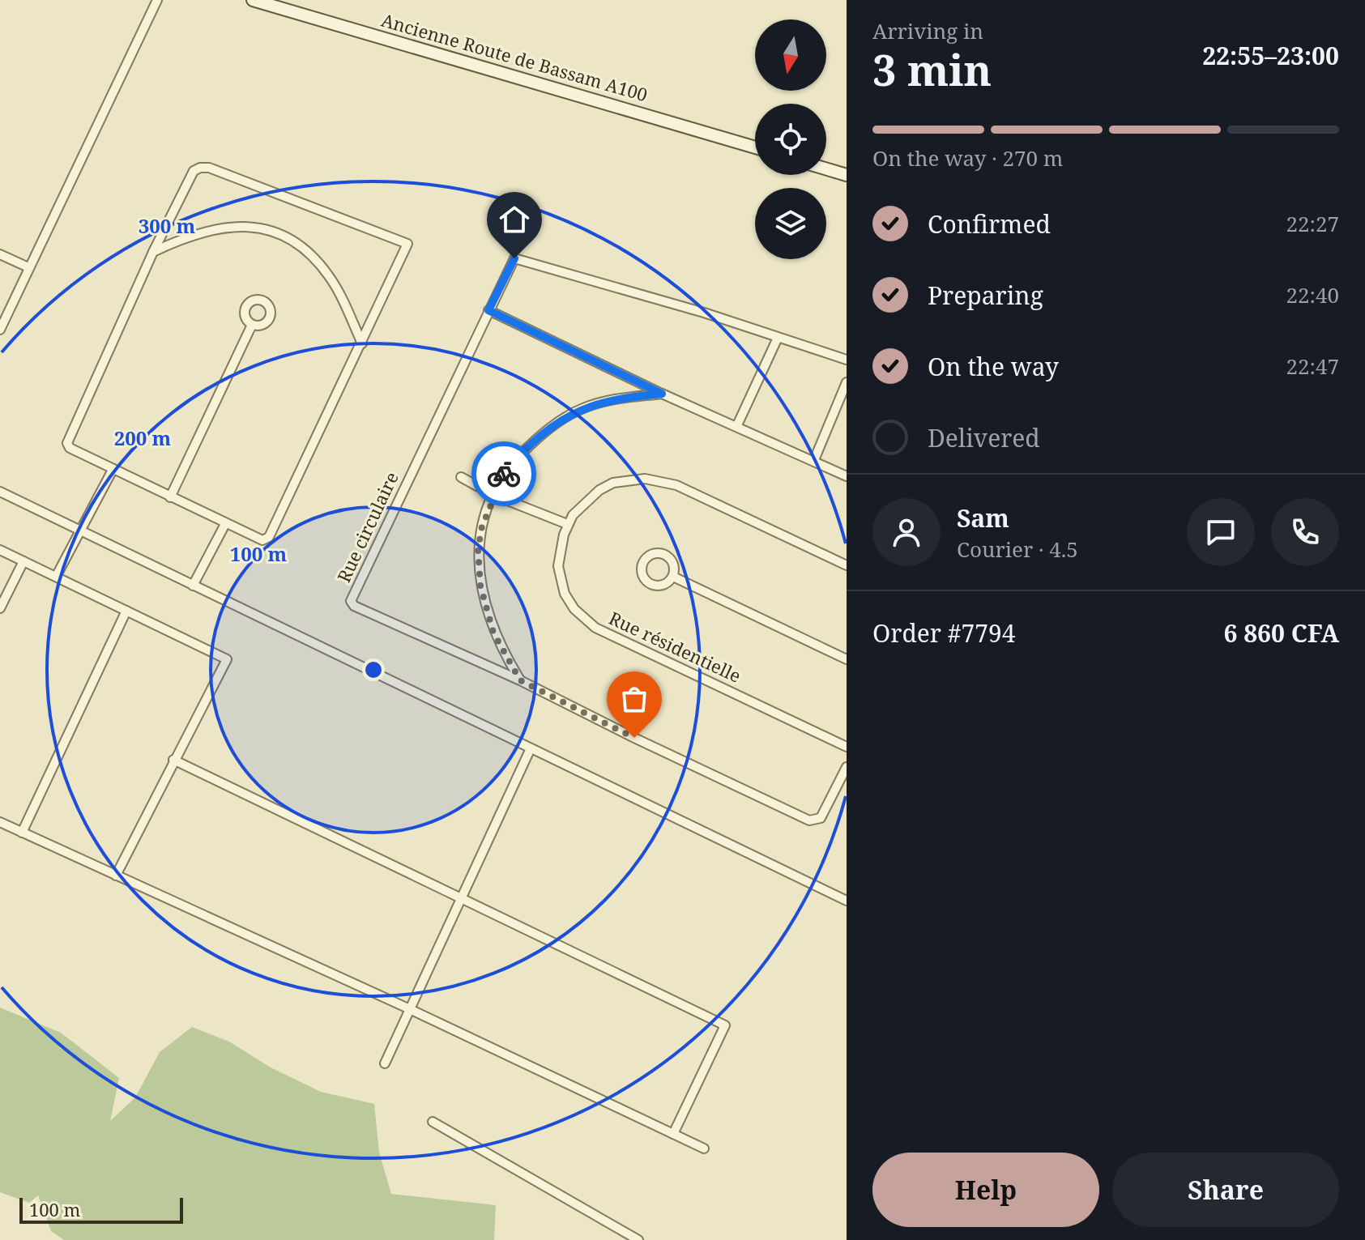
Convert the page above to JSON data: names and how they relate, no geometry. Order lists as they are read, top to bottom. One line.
{"streets":{"main road":["Ancienne Route de Bassam A100"],"street":["Rue circulaire","Rue résidentielle"]},"scale_bar":"100 m","north":"bottom","page":{"heading":["3 min","Arriving in","22:55–23:00"],"panel":["Sam","Courier · 4.5","Order #7794","6 860 CFA"],"bar":"On the way · 270 m","list":[["Confirmed","22:27"],["Preparing","22:40"],["On the way","22:47"],"Delivered"],"buttons":["Help","Share"],"scale":"100 m"},"rings":["300 m","200 m","100 m"]}
